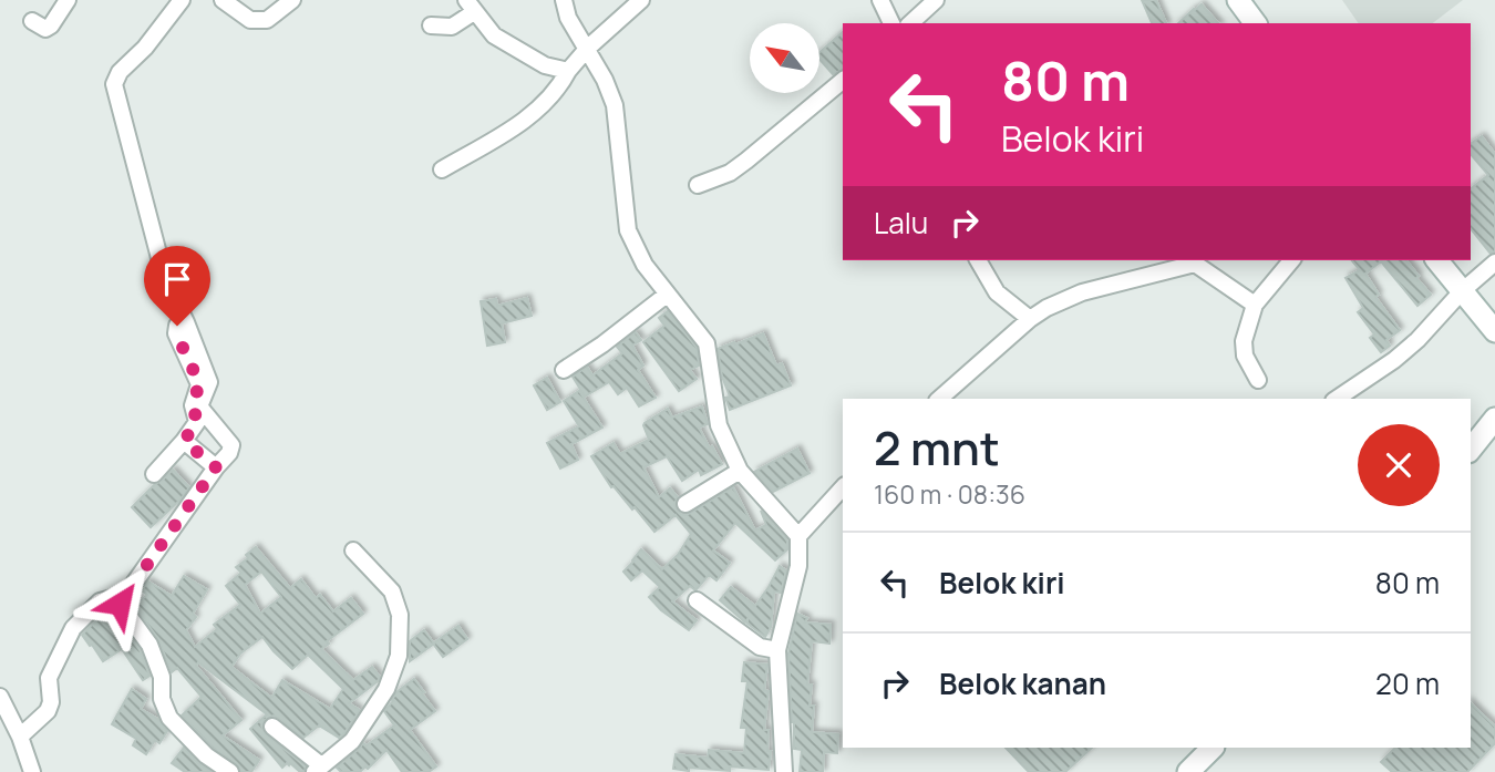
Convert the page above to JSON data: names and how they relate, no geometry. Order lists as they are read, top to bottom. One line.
{"north":"top left","page":{"turn":["80 m","Belok kiri"],"then":"Lalu","heading":["2 mnt","160 m · 08:36"],"list":[{"name":"Belok kiri","value":"80 m"},{"name":"Belok kanan","value":"20 m"}]}}
